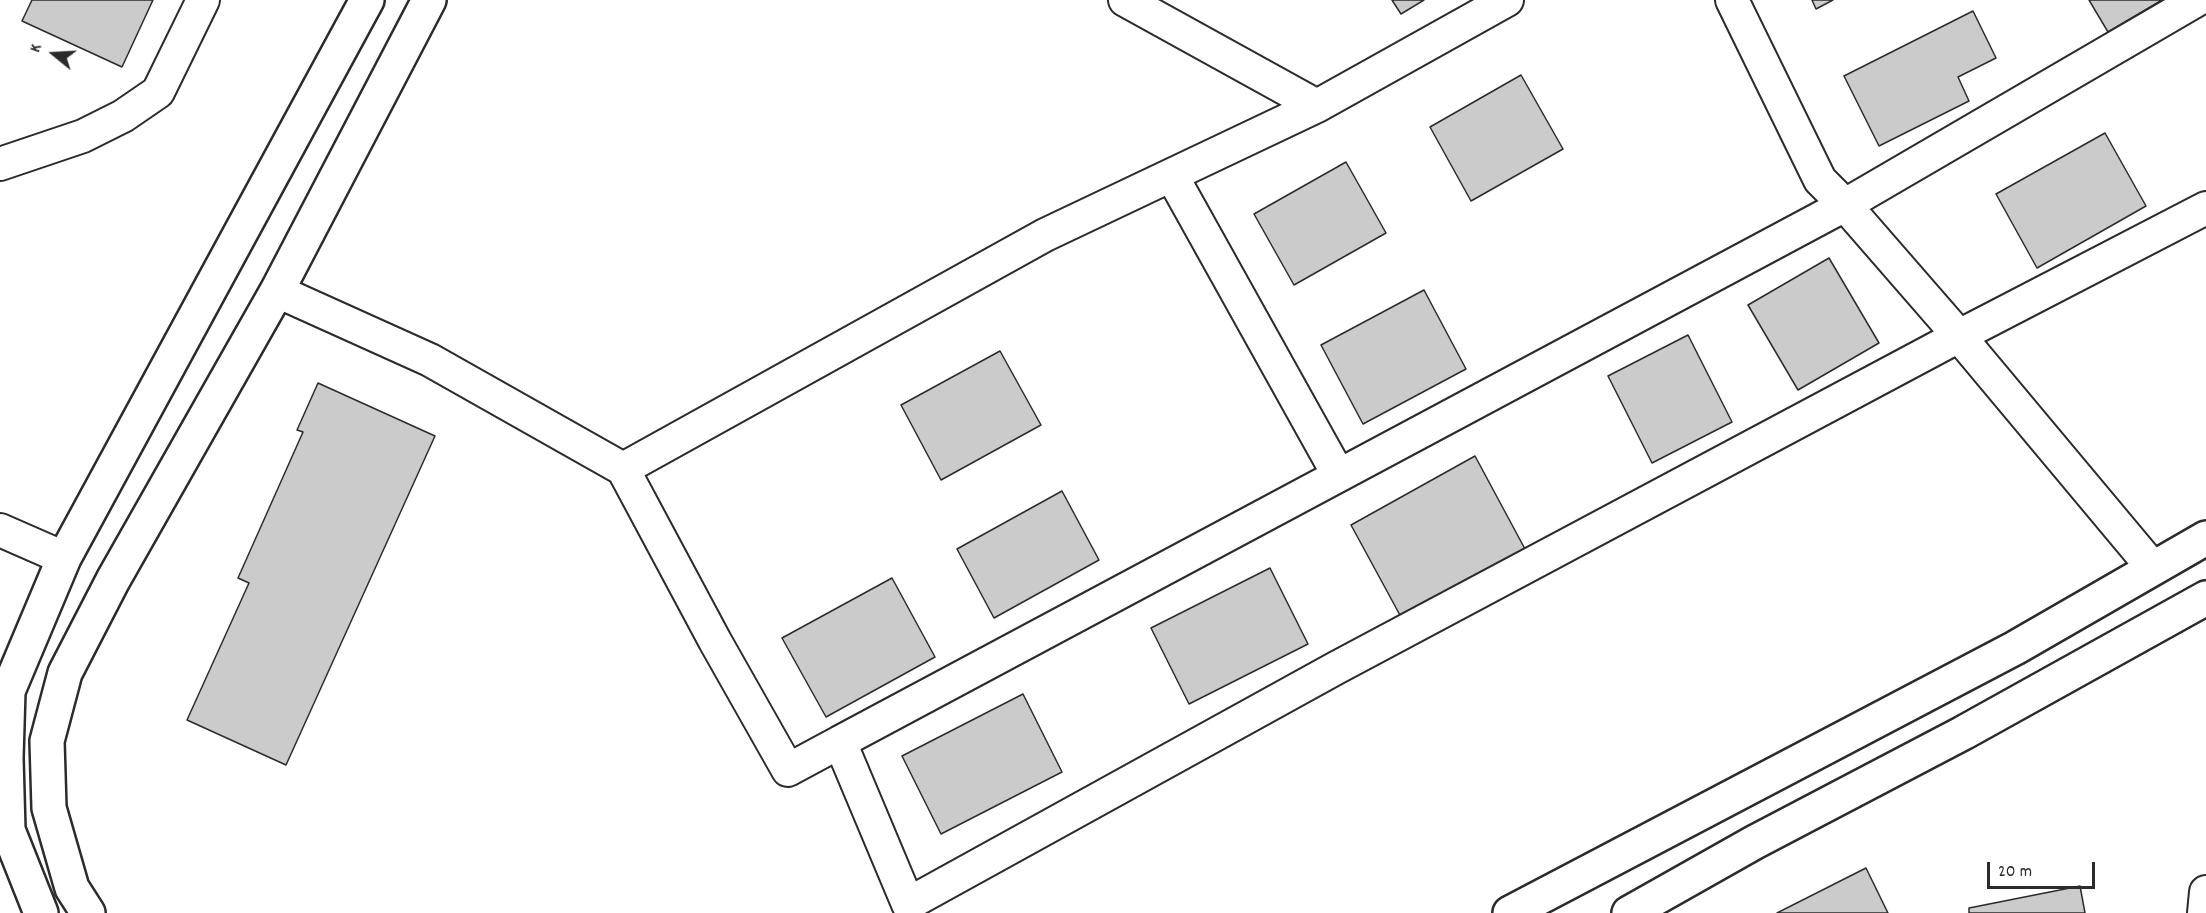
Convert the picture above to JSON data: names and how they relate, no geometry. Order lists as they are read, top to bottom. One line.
{"scale_bar":"20 m","north":"left"}
